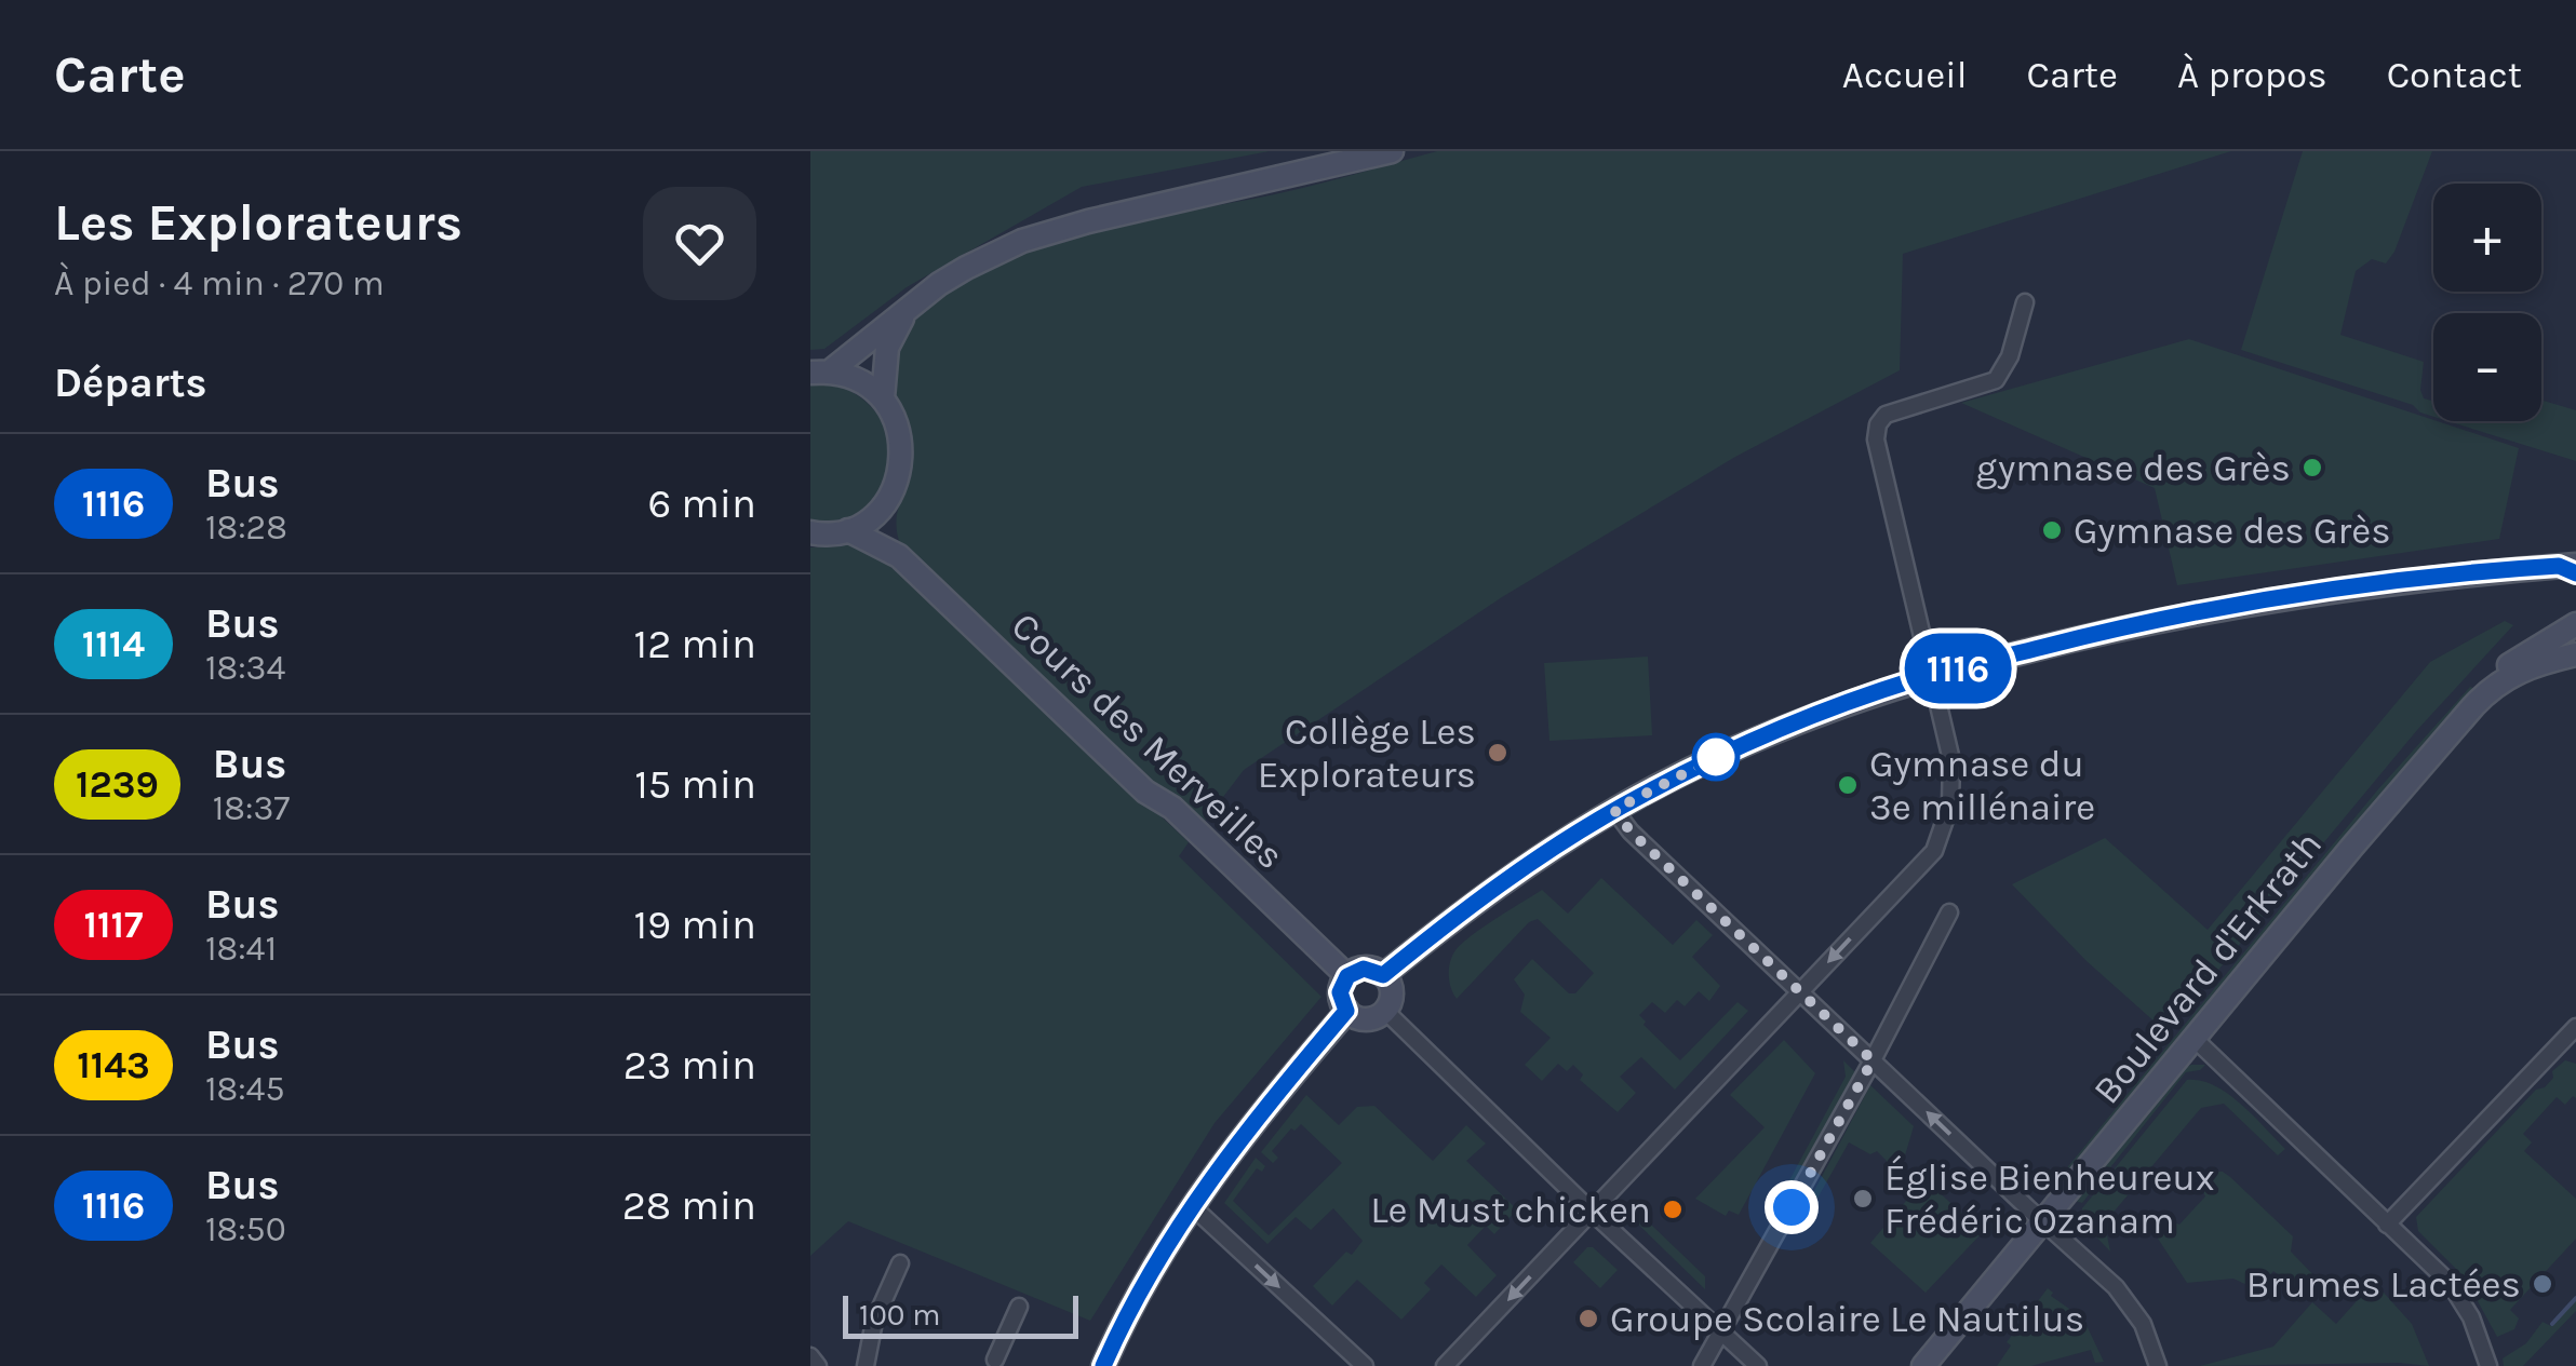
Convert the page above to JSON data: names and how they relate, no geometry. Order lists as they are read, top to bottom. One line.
{"streets":{"street":["Cours des Merveilles","Boulevard d'Erkrath"]},"places":["gymnase des Grès","Gymnase des Grès","Collège Les Explorateurs","Gymnase du 3e millénaire","Église Bienheureux Frédéric Ozanam","Le Must chicken","Brumes Lactées","Groupe Scolaire Le Nautilus"],"lines":["bus line 1116"],"scale_bar":"100 m","page":{"header":"Carte","nav":["Accueil","Carte","À propos","Contact"],"heading":[["Les Explorateurs","À pied · 4 min · 270 m"],"Départs"],"on_map":"1116","map_buttons":["+","−"],"list":[{"mark":"1116","name":"Bus","note":"18:28","value":"6 min"},{"mark":"1114","name":"Bus","note":"18:34","value":"12 min"},{"mark":"1239","name":"Bus","note":"18:37","value":"15 min"},{"mark":"1117","name":"Bus","note":"18:41","value":"19 min"},{"mark":"1143","name":"Bus","note":"18:45","value":"23 min"},{"mark":"1116","name":"Bus","note":"18:50","value":"28 min"}],"scale":"100 m"}}
